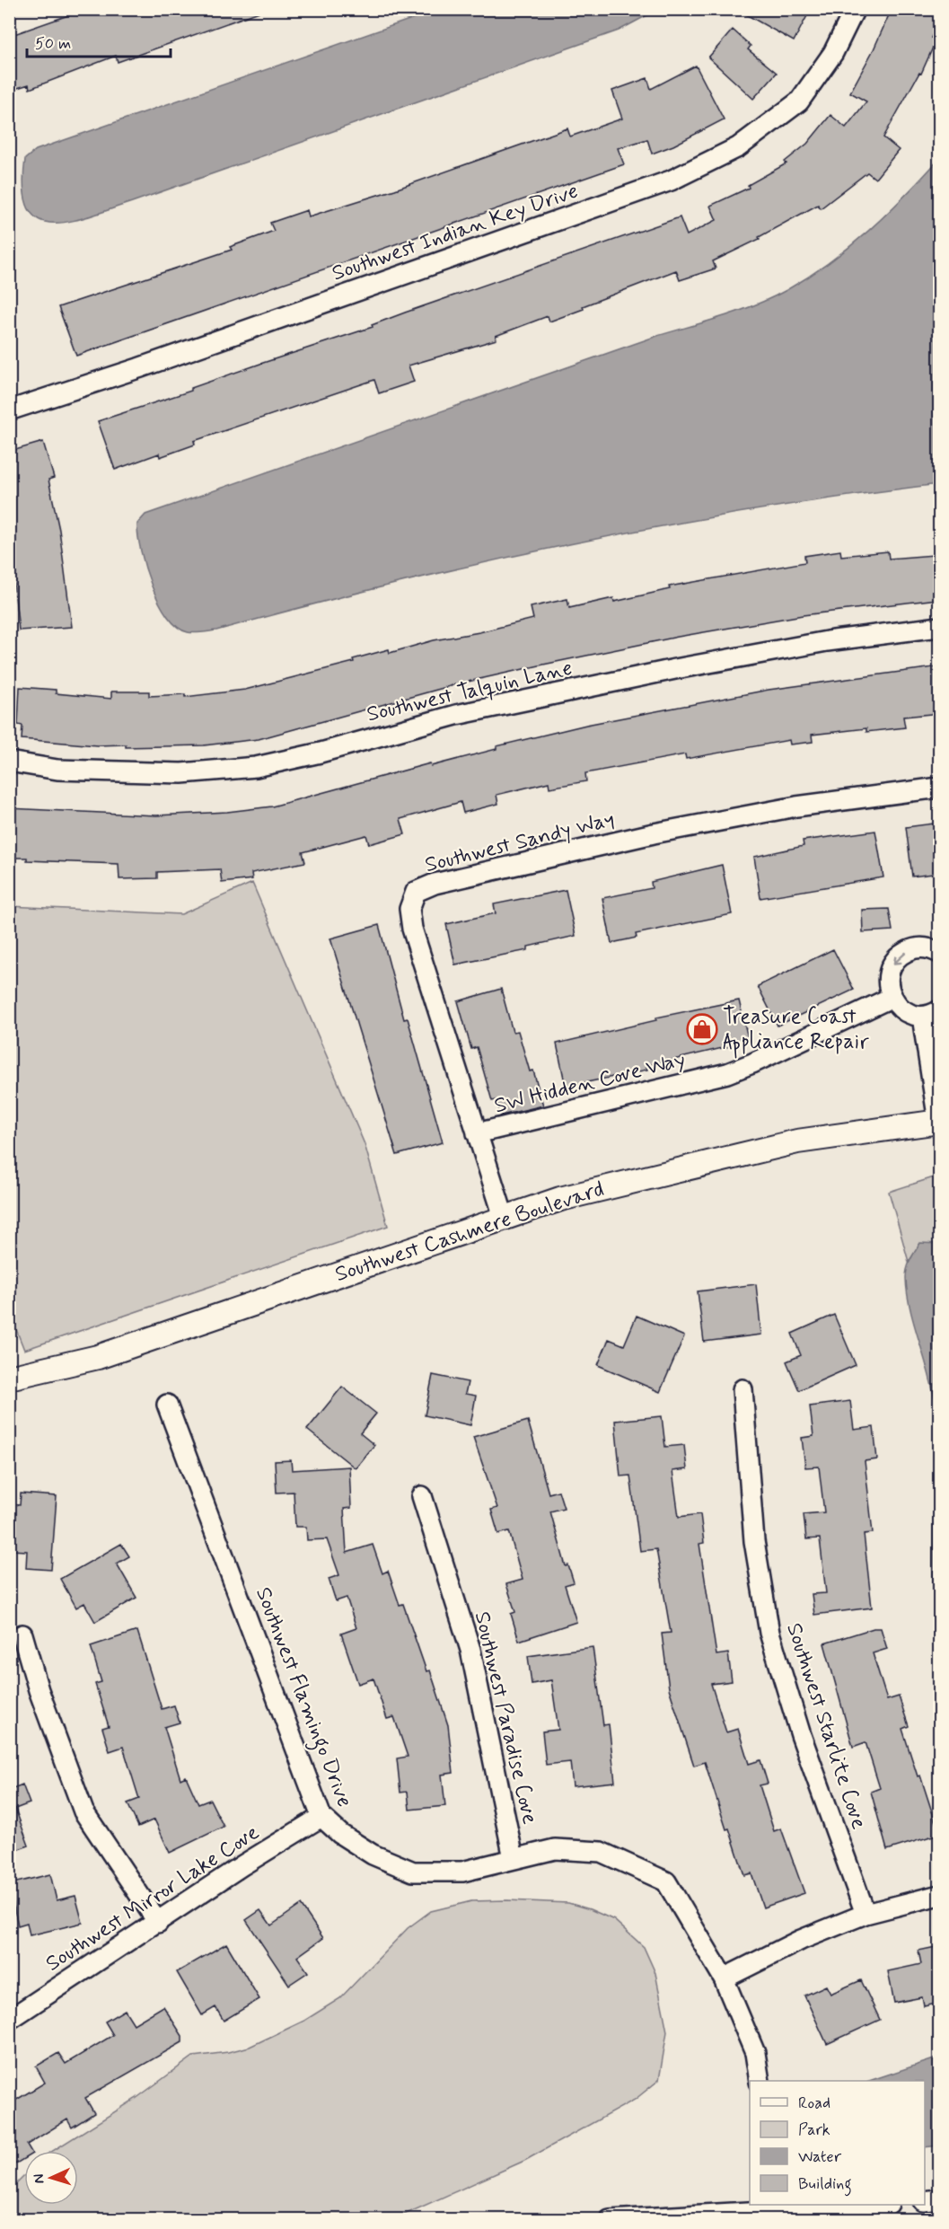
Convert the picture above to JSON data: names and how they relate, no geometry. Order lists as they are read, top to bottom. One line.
{"streets":{"street":["Southwest Indian Key Drive","Southwest Talquin Lane","Southwest Sandy Way","SW Hidden Cove Way","Southwest Cashmere Boulevard","Southwest Flamingo Drive","Southwest Paradise Cove","Southwest Starlite Cove","Southwest Mirror Lake Cove"]},"crossings":[["Southwest Sandy Way","SW Hidden Cove Way"],["Southwest Sandy Way","Southwest Cashmere Boulevard"],["Southwest Flamingo Drive","Southwest Paradise Cove"],["Southwest Flamingo Drive","Southwest Mirror Lake Cove"]],"places":{"shop":["Treasure Coast Appliance Repair"]},"legend":["Road","Park","Water","Building"],"scale_bar":"50 m","north":"left"}
